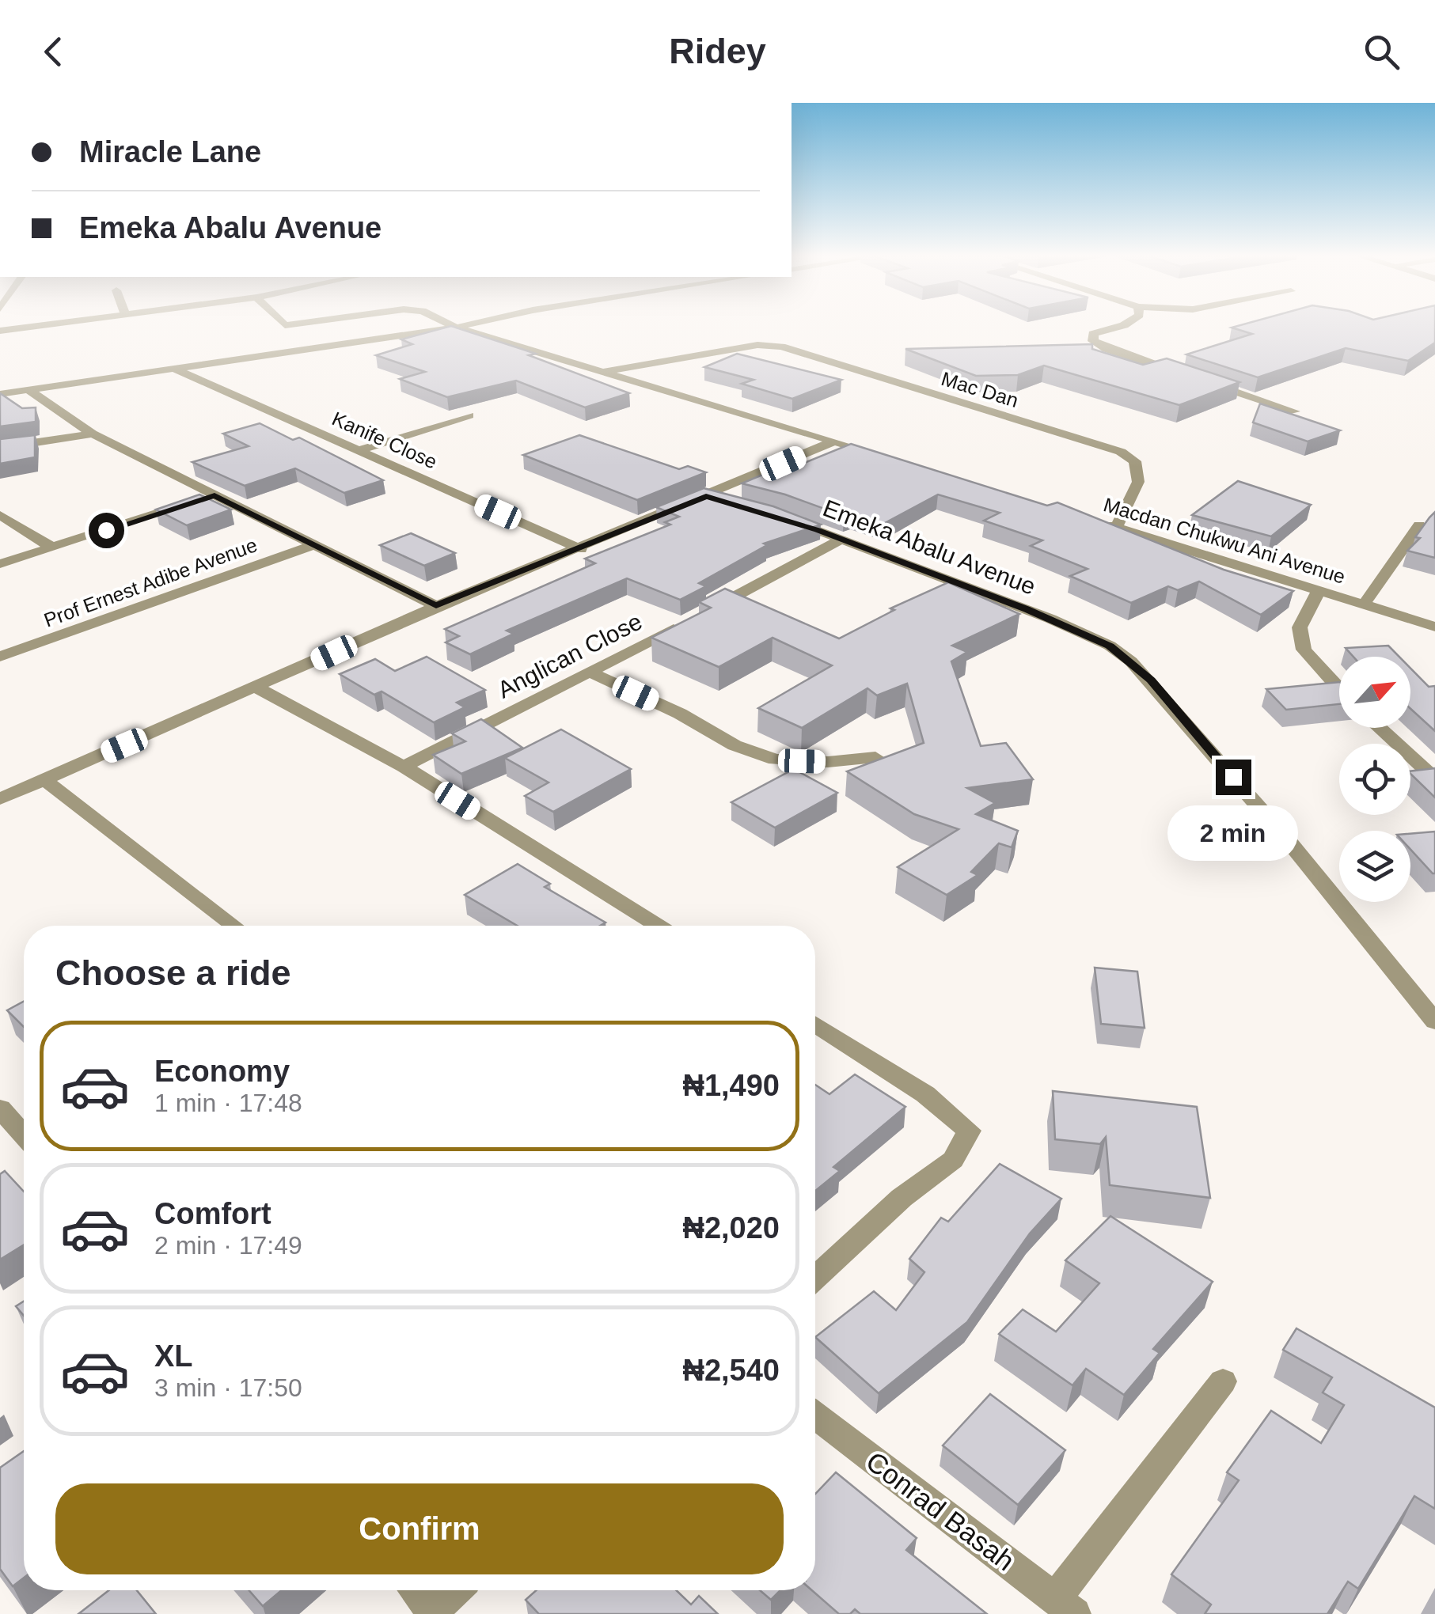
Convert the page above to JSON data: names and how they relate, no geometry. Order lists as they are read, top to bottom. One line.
{"streets":{"street":["Mac Dan","Kanife Close","Macdan Chukwu Ani Avenue","Emeka Abalu Avenue","Prof Ernest Adibe Avenue","Anglican Close","Conrad Basah"]},"crossings":[["Mac Dan","Macdan Chukwu Ani Avenue"],["Emeka Abalu Avenue","Anglican Close"]],"north":"top right","page":{"header":"Ridey","banner":["Miracle Lane","Emeka Abalu Avenue"],"bubble":"2 min","heading":"Choose a ride","list":[{"name":"Economy","note":"1 min · 17:48","value":"₦1,490"},{"name":"Comfort","note":"2 min · 17:49","value":"₦2,020"},{"name":"XL","note":"3 min · 17:50","value":"₦2,540"}],"buttons":"Confirm"}}
